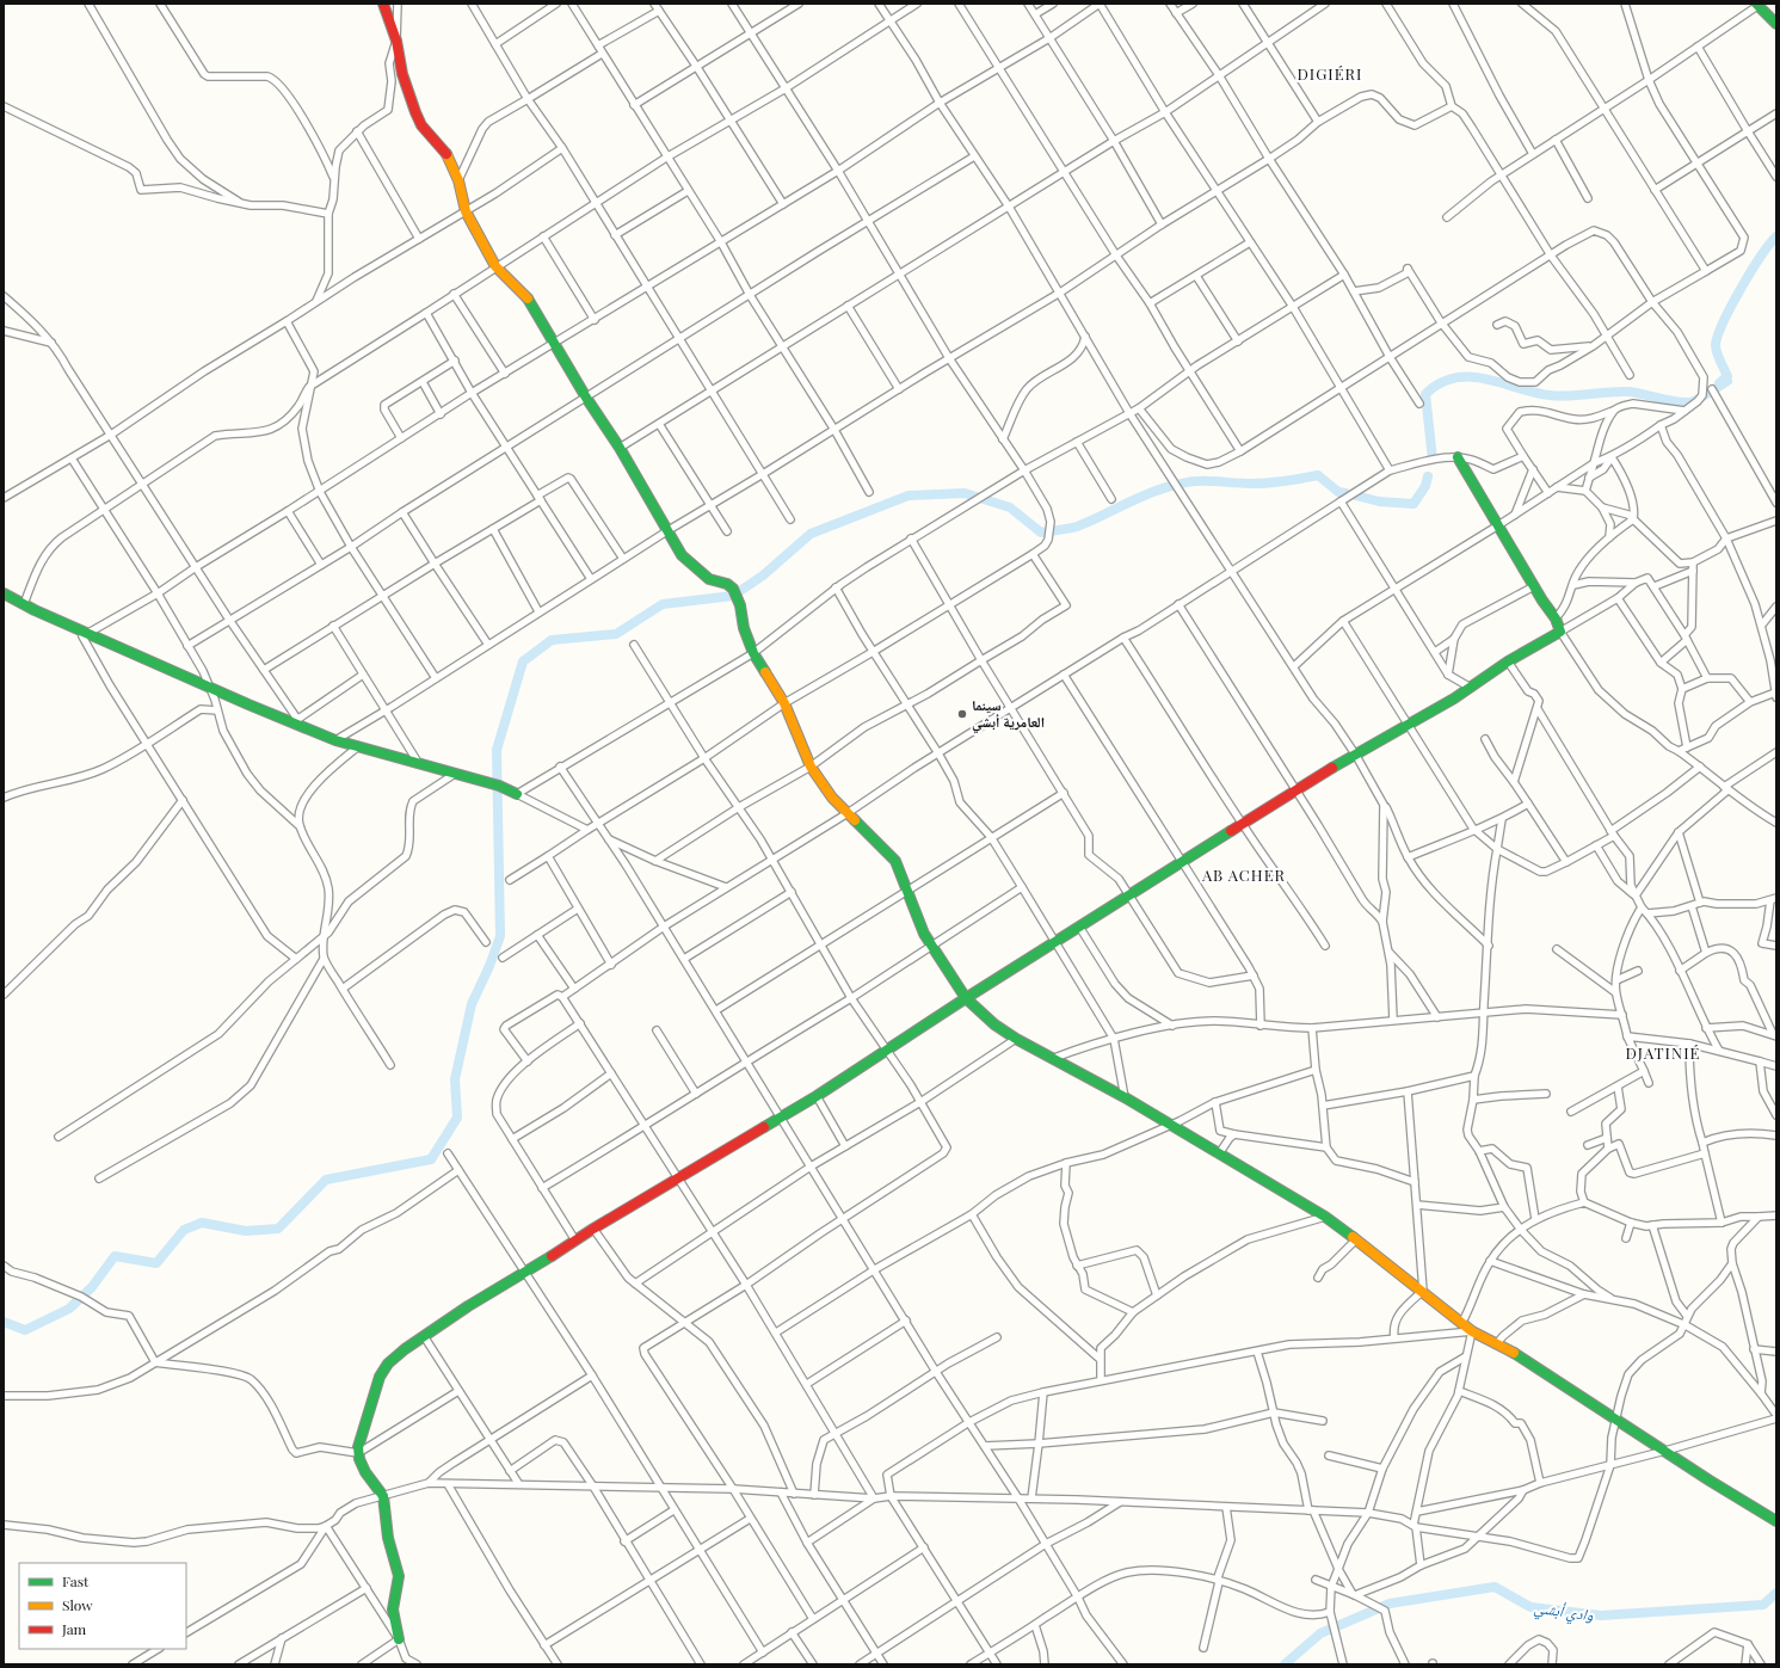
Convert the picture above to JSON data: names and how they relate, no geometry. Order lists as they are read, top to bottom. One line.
{"districts":["DIGIÉRI","AB ACHER","DJATINIÉ"],"water":["وادي أبشي"],"places":["سينما العامرية أبشي"],"legend":["Fast","Slow","Jam"]}
